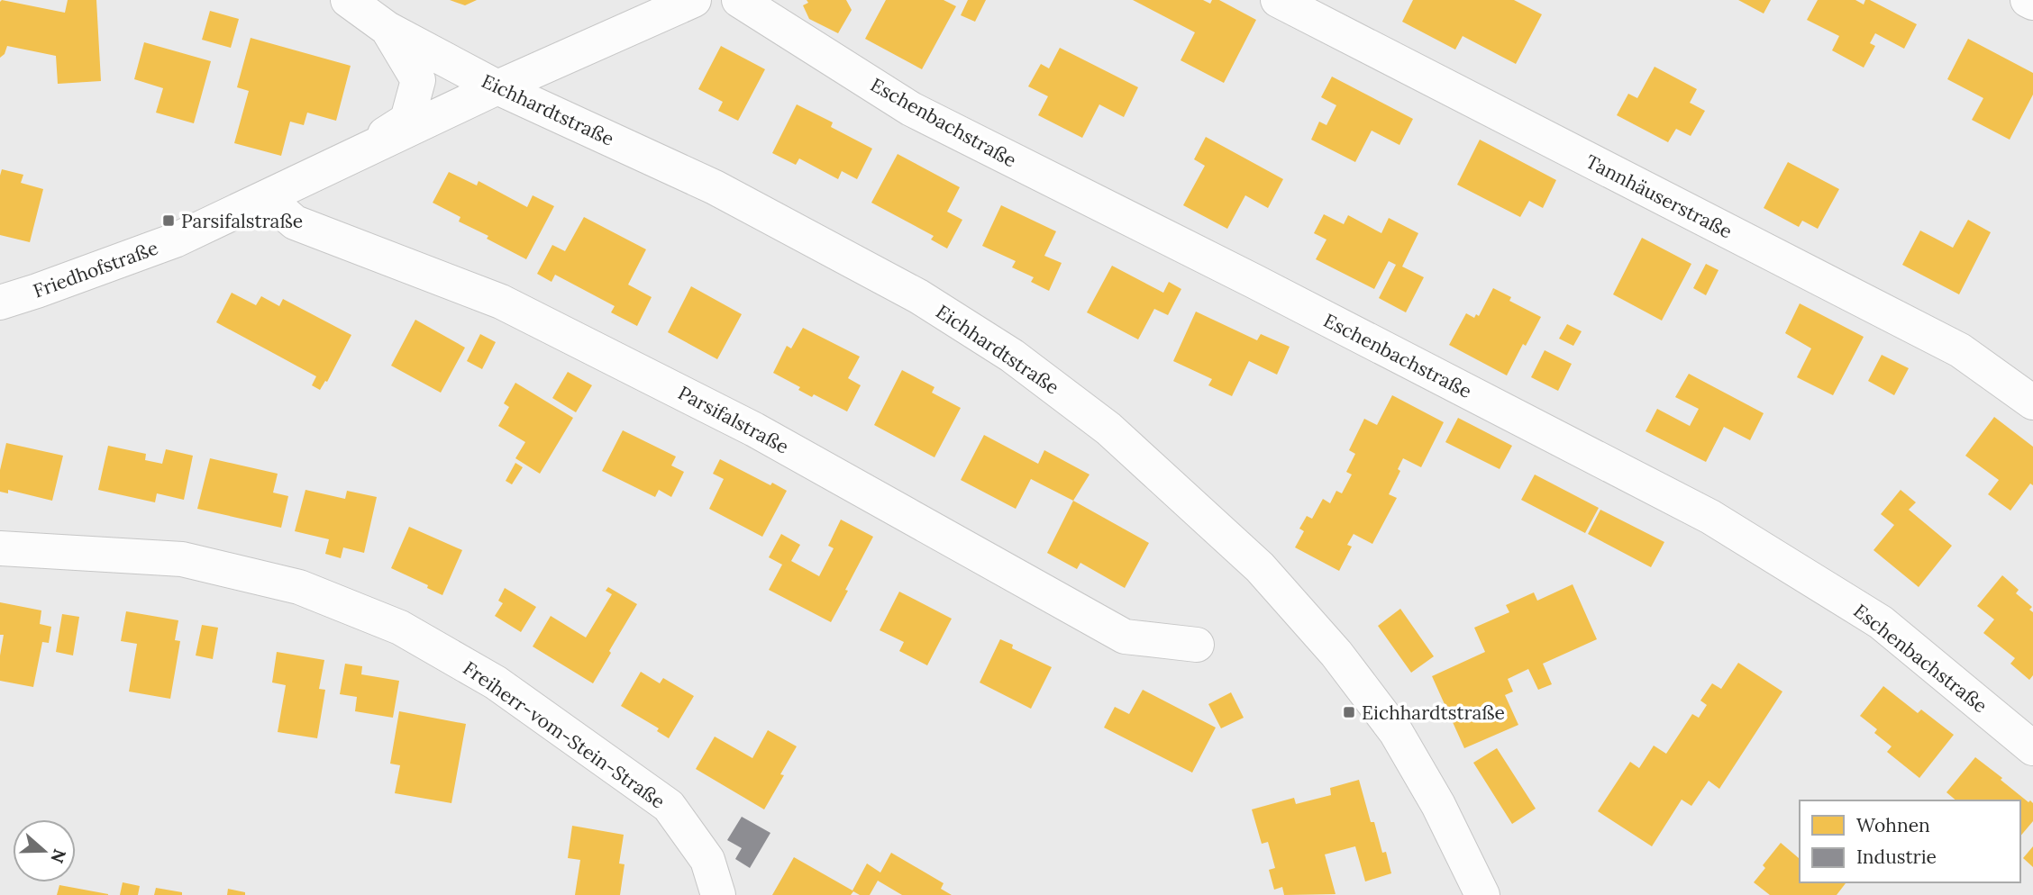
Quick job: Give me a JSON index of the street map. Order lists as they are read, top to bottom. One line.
{"streets":{"street":["Eichhardtstraße","Eschenbachstraße","Tannhäuserstraße","Friedhofstraße","Parsifalstraße","Freiherr-vom-Stein-Straße"]},"crossings":[["Eichhardtstraße","Friedhofstraße"],["Friedhofstraße","Parsifalstraße"]],"places":{"transit":["Parsifalstraße","Eichhardtstraße"]},"legend":["Wohnen","Industrie"],"north":"right"}
